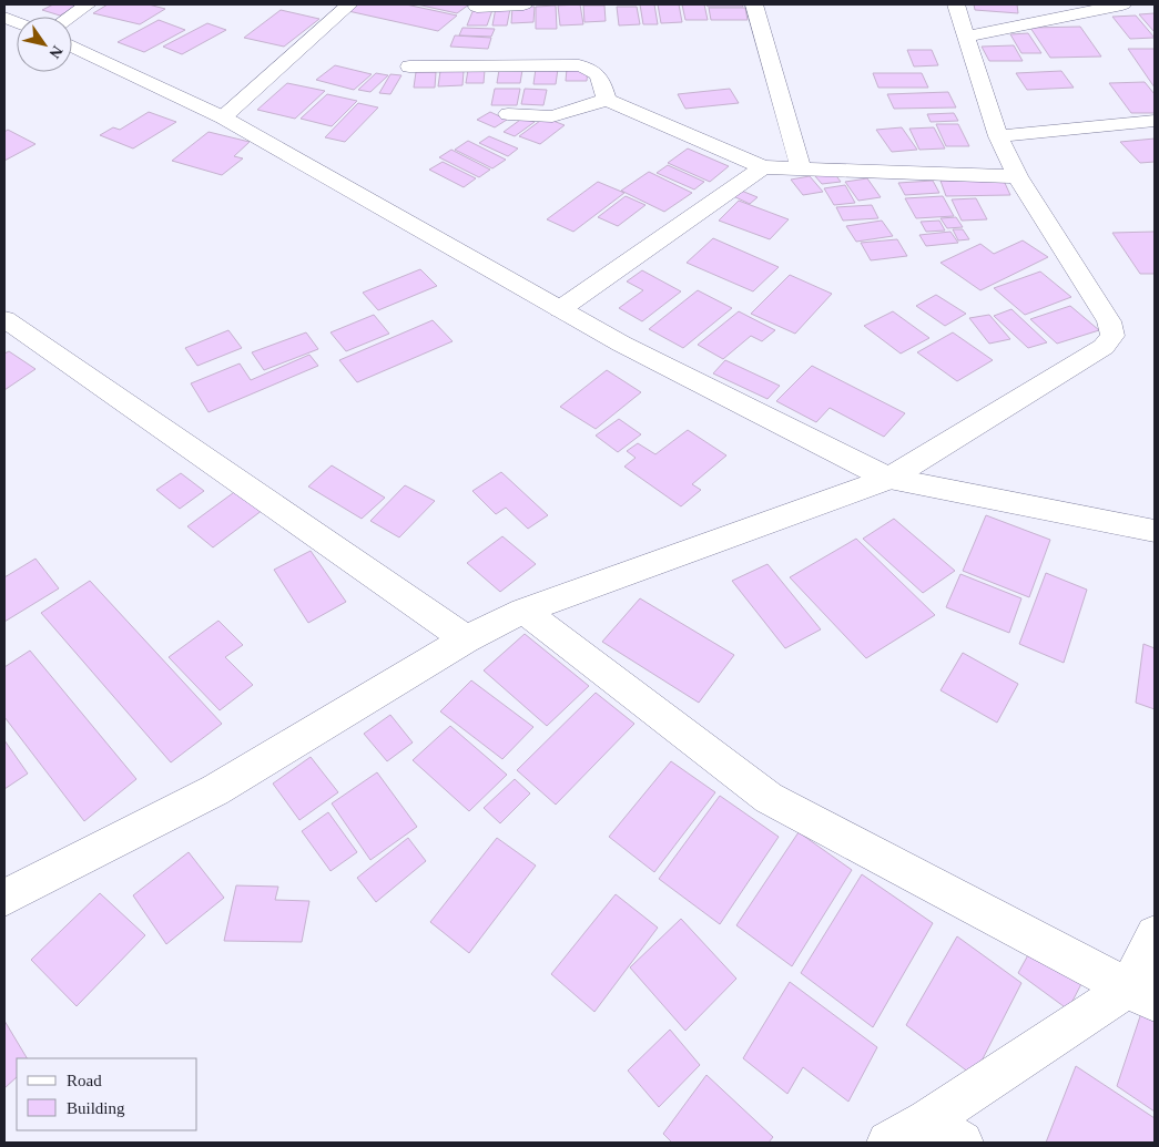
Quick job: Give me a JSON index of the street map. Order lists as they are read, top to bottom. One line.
{"legend":["Road","Building"],"north":"bottom right"}
